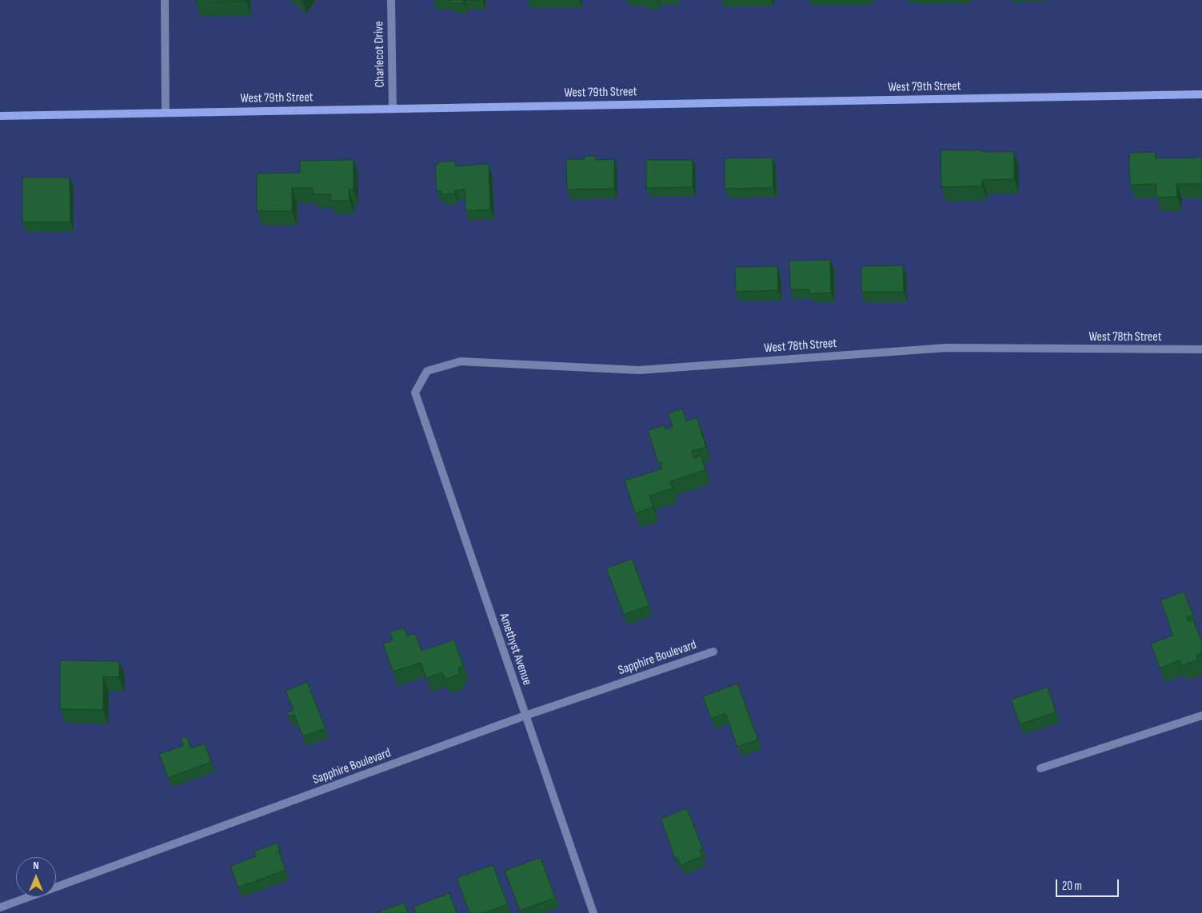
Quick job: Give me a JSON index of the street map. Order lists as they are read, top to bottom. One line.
{"streets":{"main road":["West 79th Street"],"street":["Charlecot Drive","West 78th Street","Amethyst Avenue","Sapphire Boulevard"]},"crossings":[["Charlecot Drive","West 79th Street"],["West 78th Street","Amethyst Avenue"],["Amethyst Avenue","Sapphire Boulevard"]],"scale_bar":"20 m","north":"top"}
